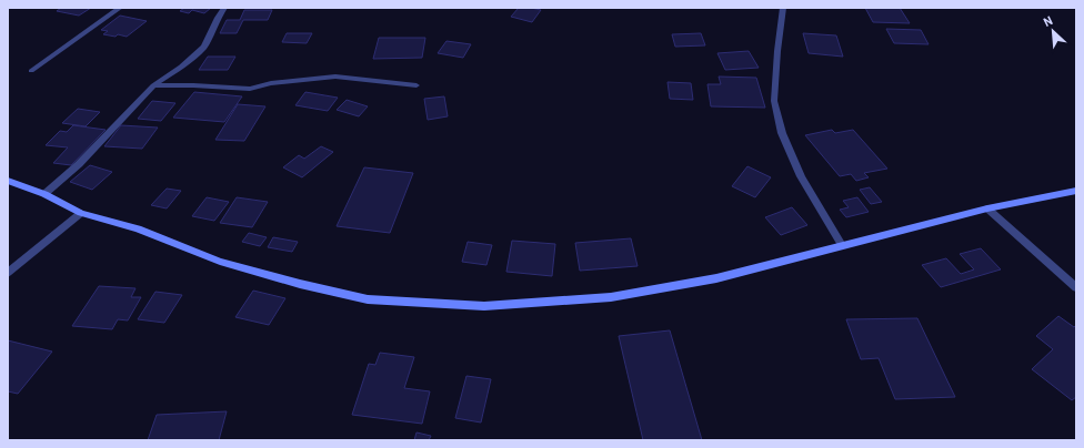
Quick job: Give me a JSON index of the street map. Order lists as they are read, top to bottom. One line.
{"north":"top left"}
